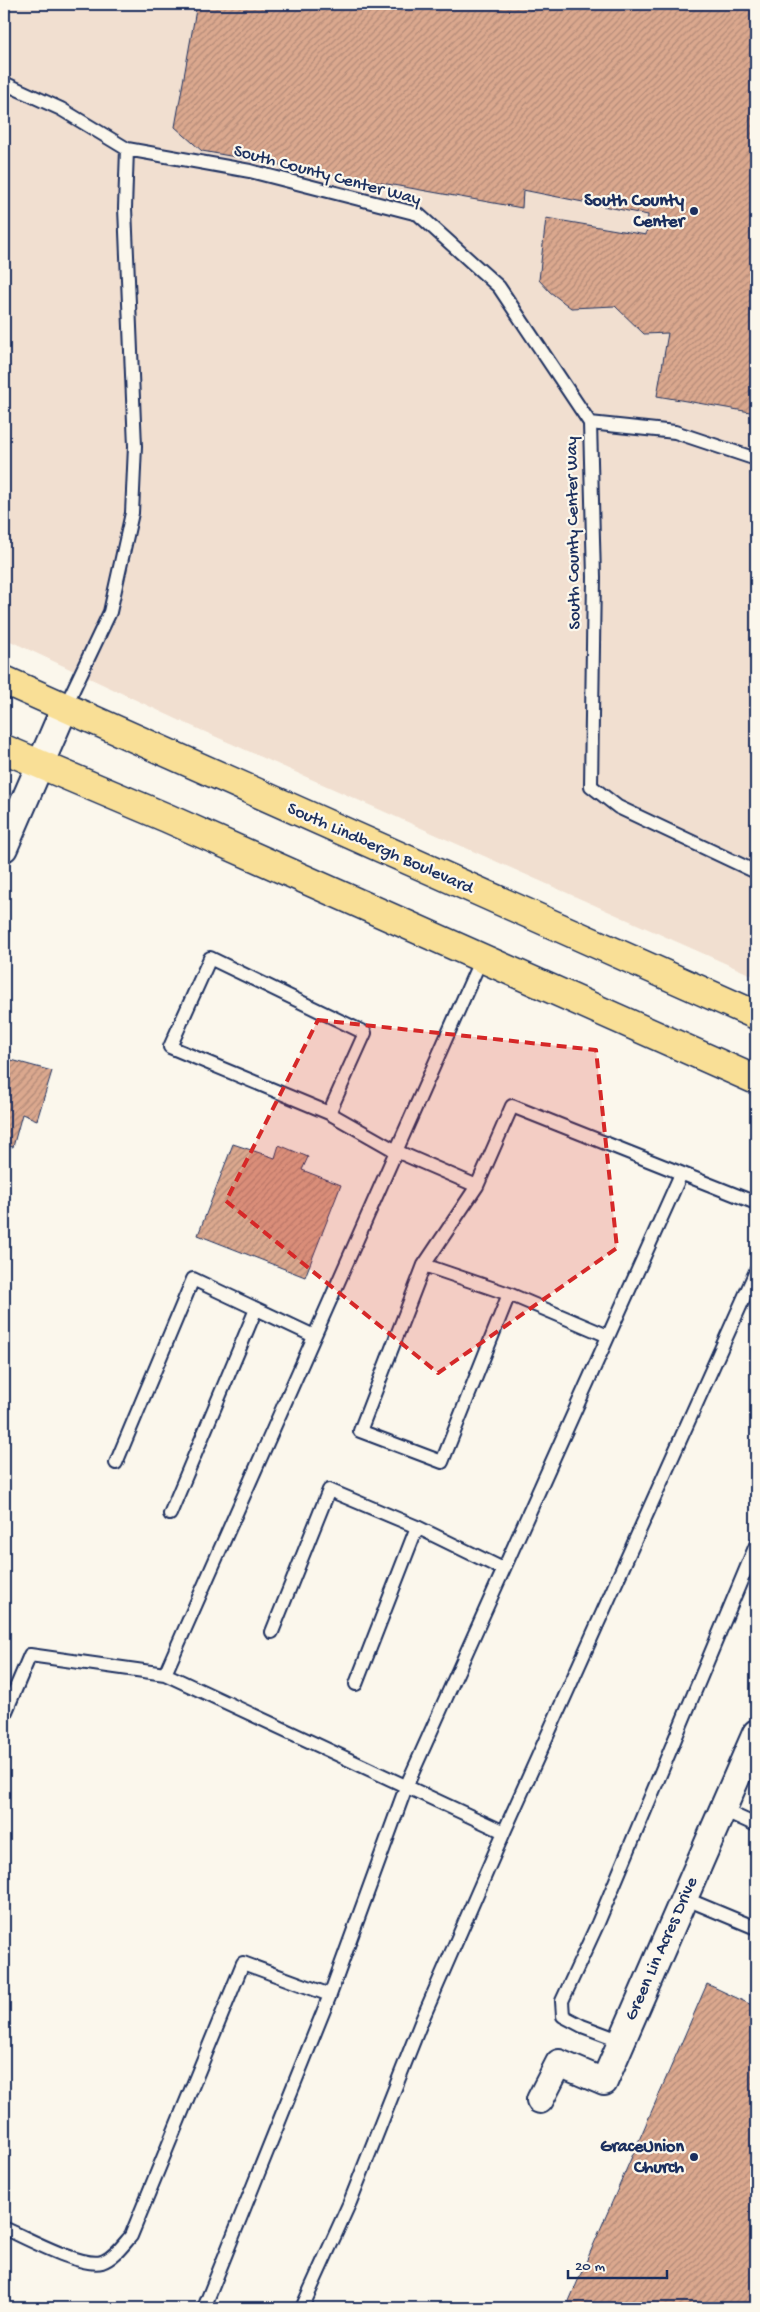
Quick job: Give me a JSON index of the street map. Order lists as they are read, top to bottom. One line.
{"streets":{"main road":["South Lindbergh Boulevard"],"street":["Green Lin Acres Drive"],"lane":["South County Center Way"]},"places":["South County Center","GraceUnion Church"],"scale_bar":"20 m"}
